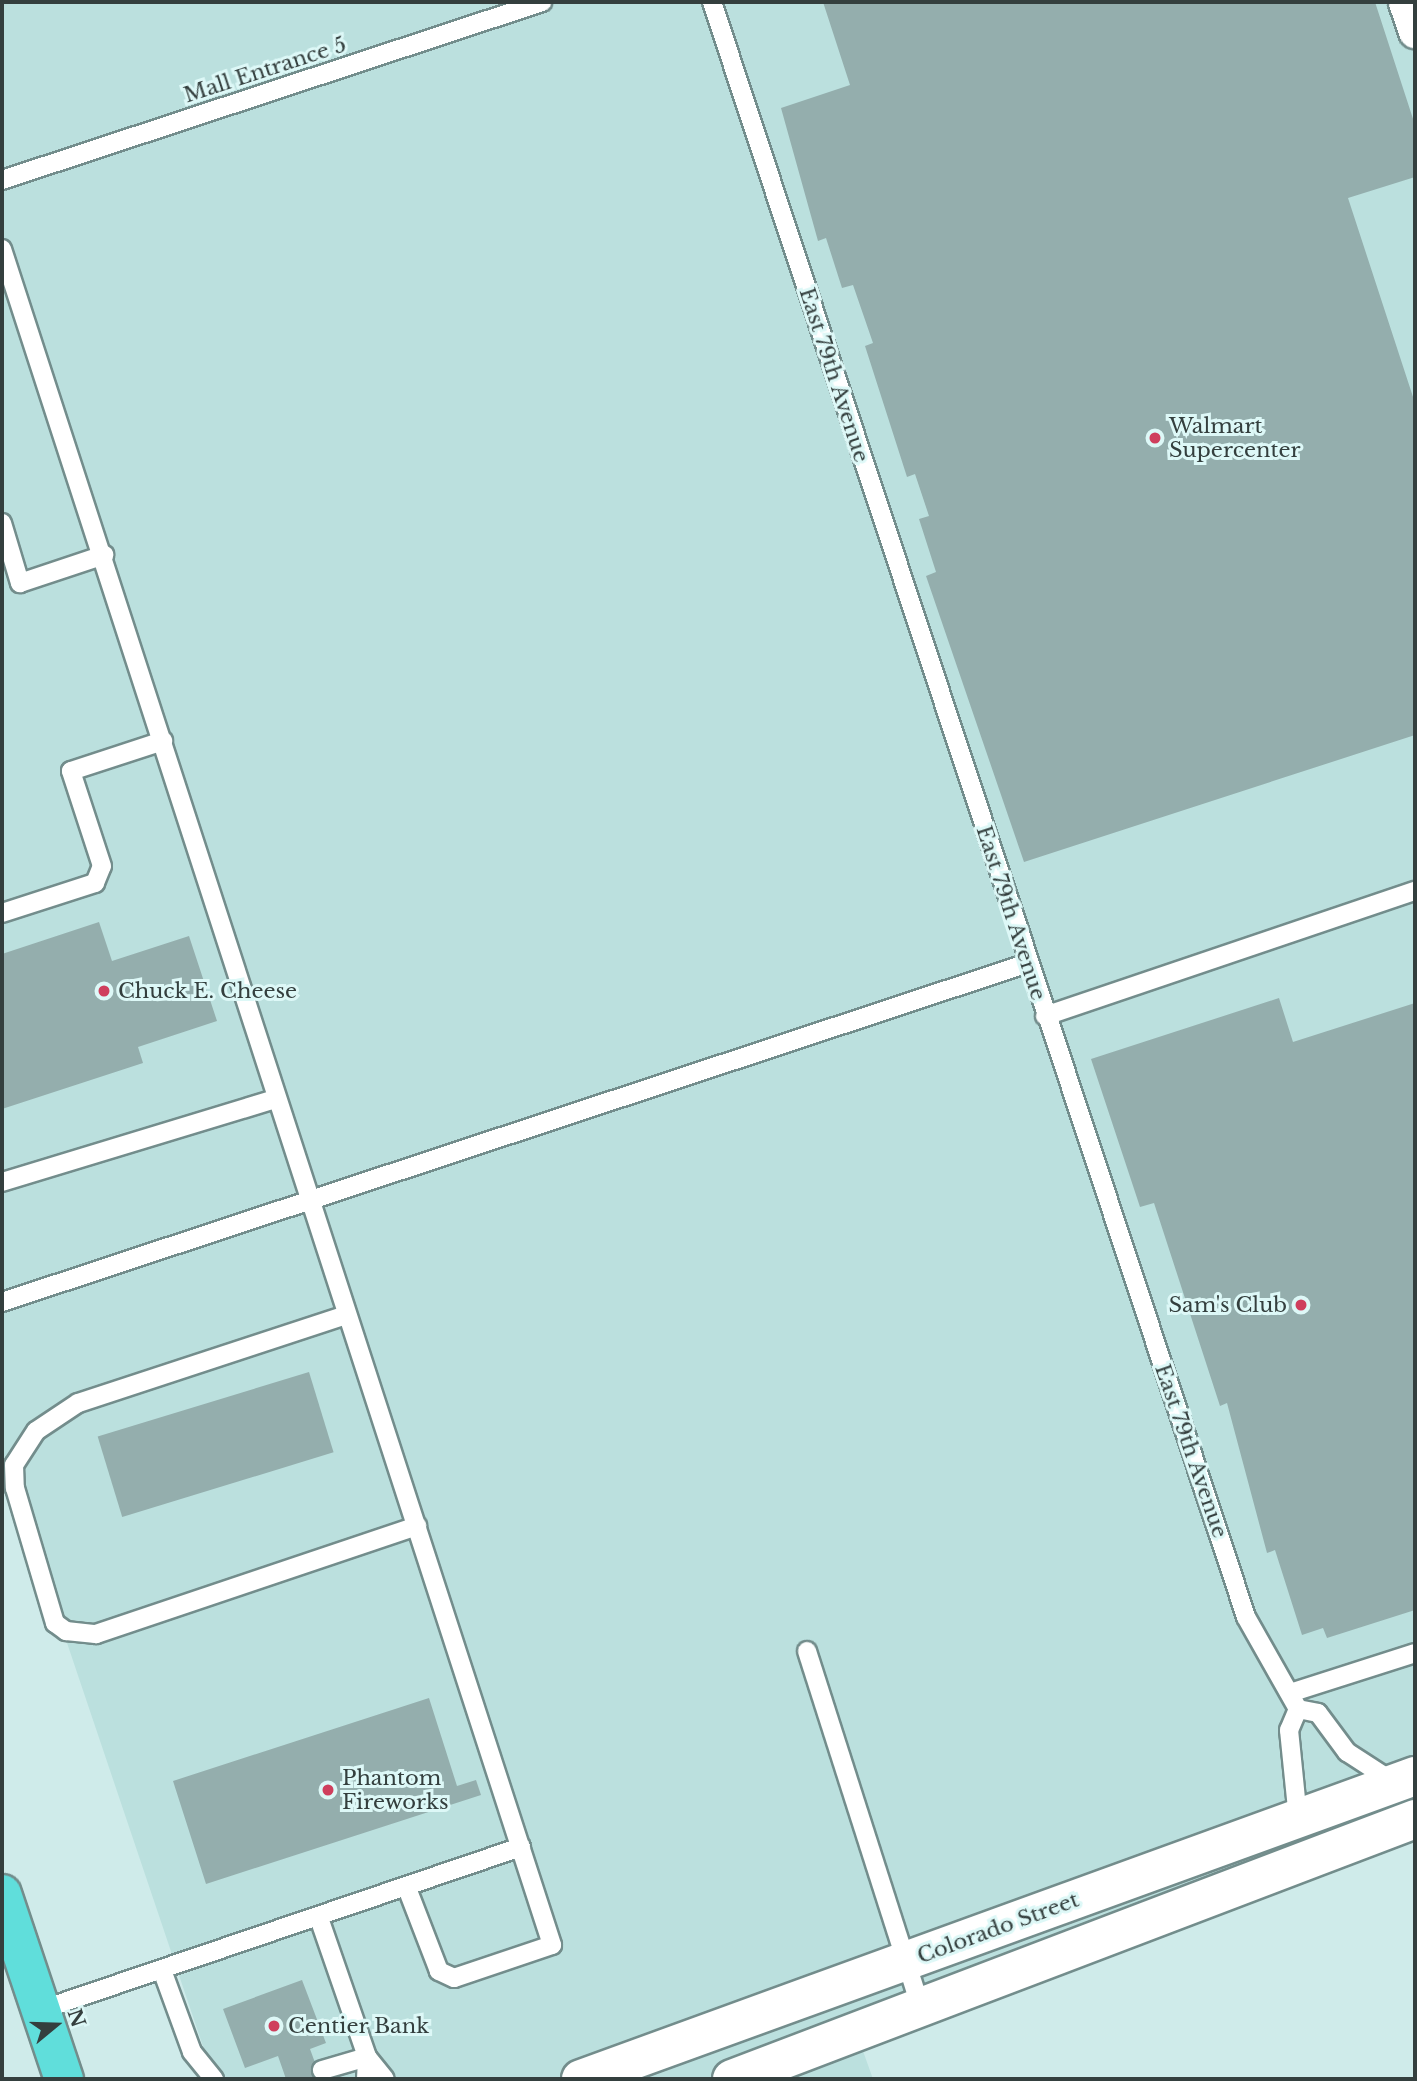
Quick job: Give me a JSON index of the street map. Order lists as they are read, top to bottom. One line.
{"streets":{"street":["Colorado Street"],"lane":["Mall Entrance 5","East 79th Avenue"]},"places":["Walmart Supercenter","Chuck E. Cheese","Sam's Club","Phantom Fireworks","Centier Bank"],"north":"right"}
